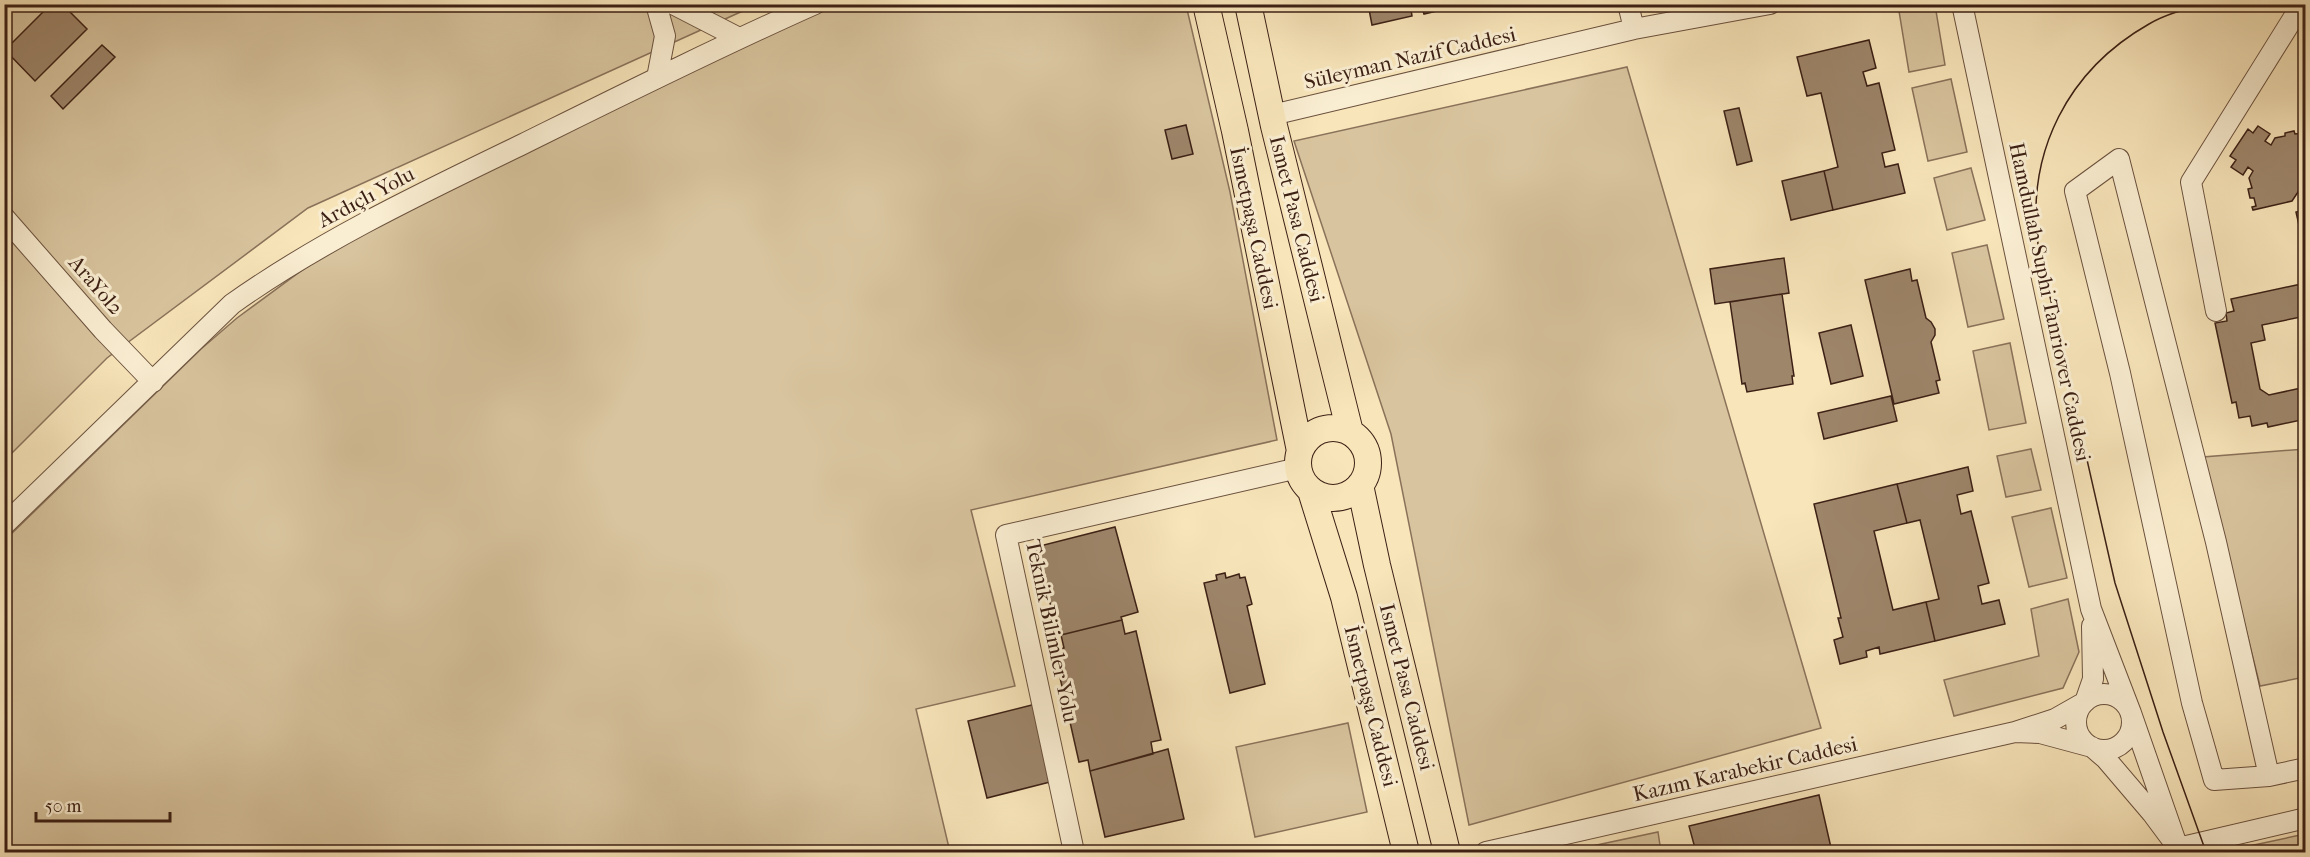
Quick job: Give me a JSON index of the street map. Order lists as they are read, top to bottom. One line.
{"streets":{"main road":["Ismet Pasa Caddesi","İsmetpaşa Caddesi"],"street":["Süleyman Nazif Caddesi","Ardıçlı Yolu","AraYol2","Hamdullah Suphi Tanriover Caddesi","Teknik Bilimler Yolu","Kazım Karabekir Caddesi"]},"crossings":[["Süleyman Nazif Caddesi","Ismet Pasa Caddesi"],["Ardıçlı Yolu","AraYol2"],["Ismet Pasa Caddesi","İsmetpaşa Caddesi"],["Ismet Pasa Caddesi","Teknik Bilimler Yolu"],["İsmetpaşa Caddesi","Teknik Bilimler Yolu"]],"scale_bar":"50 m"}
